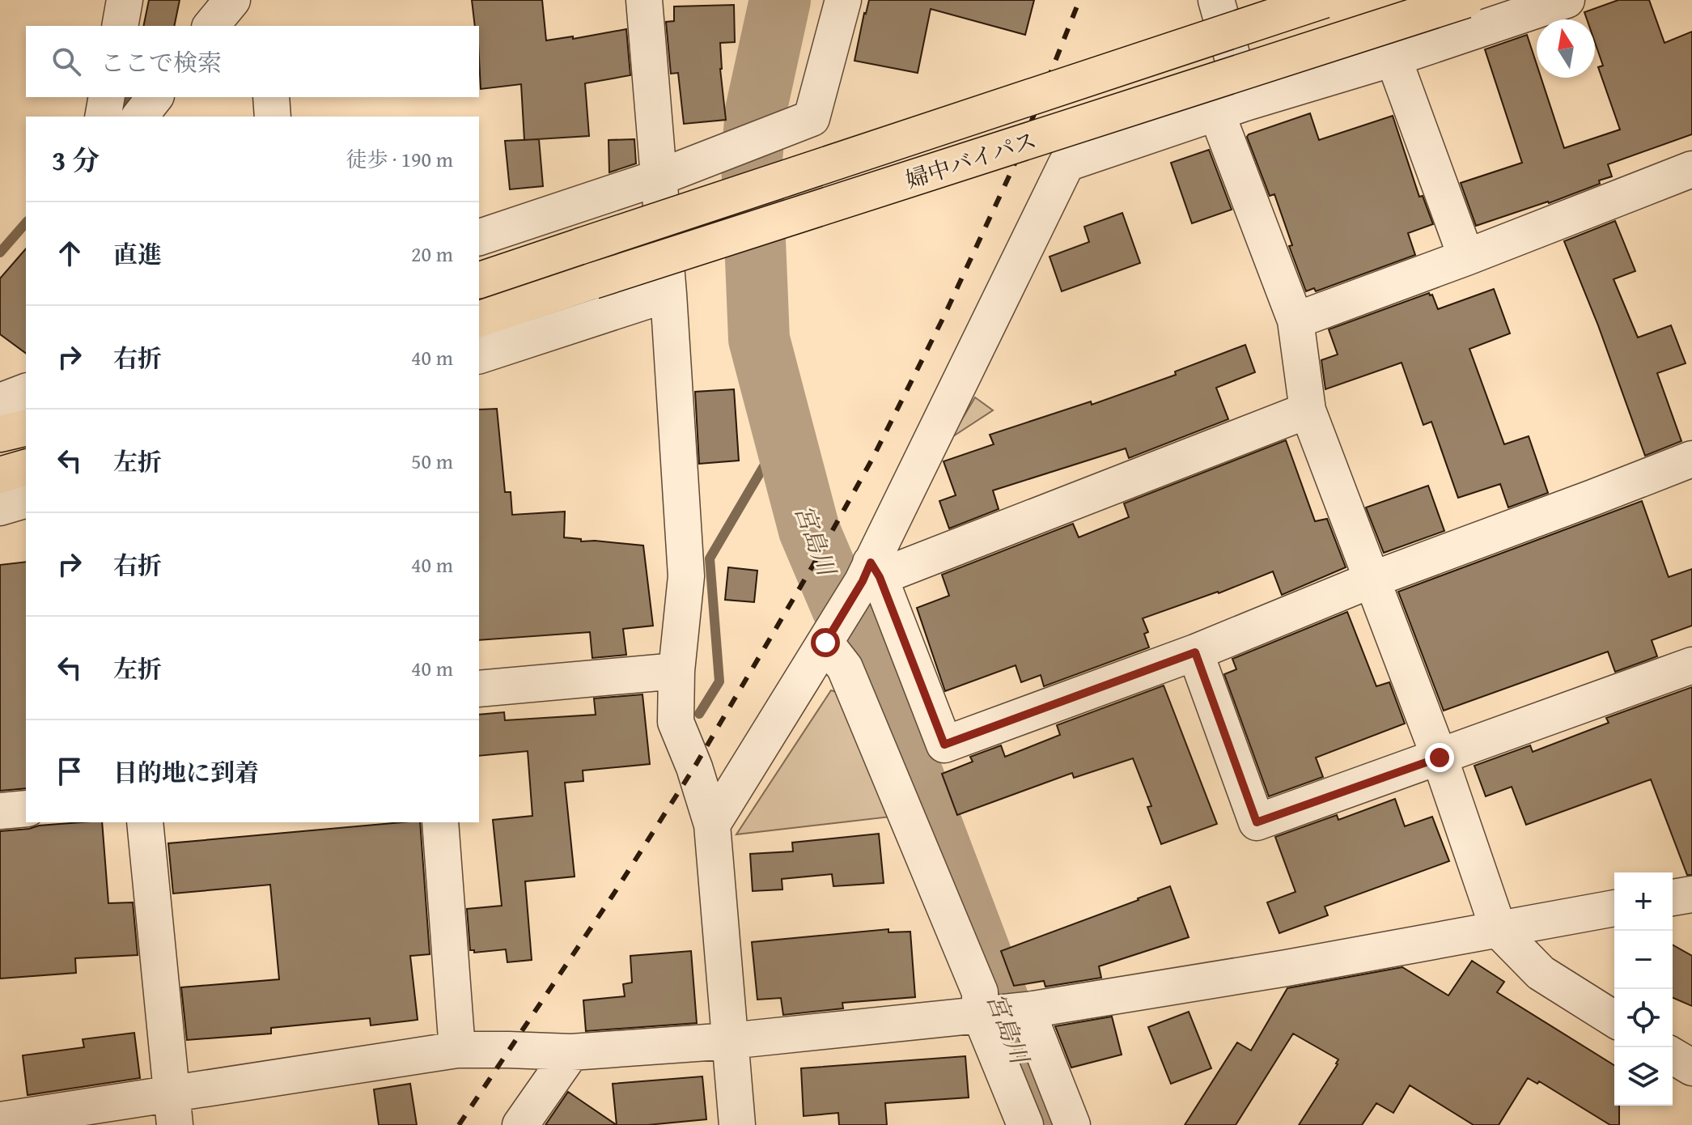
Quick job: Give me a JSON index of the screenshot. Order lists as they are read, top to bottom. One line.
{"streets":{"highway":["婦中バイパス"]},"water":["宮島川"],"north":"top","page":{"search":"ここで検索","heading":["3 分","徒歩 · 190 m"],"list":[["直進","20 m"],["右折","40 m"],["左折","50 m"],["右折","40 m"],["左折","40 m"],"目的地に到着"],"map_buttons":["+","−"]}}
